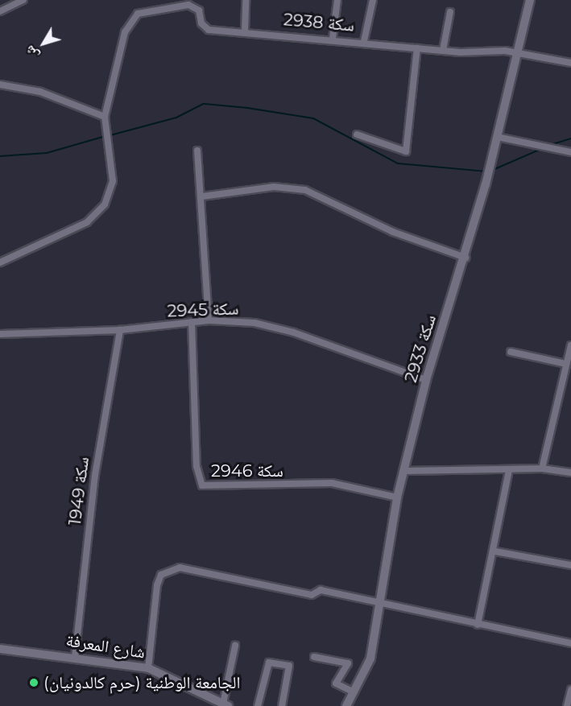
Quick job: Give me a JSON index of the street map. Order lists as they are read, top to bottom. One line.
{"streets":{"street":["سكة 2938","سكة 2945","سكة 2933","سكة 2946","سكة 1949","شارع المعرفة"]},"crossings":[["سكة 2938","سكة 2933"],["سكة 2945","سكة 2933"],["سكة 2945","سكة 2946"],["سكة 2945","سكة 1949"],["سكة 2933","سكة 2946"],["سكة 1949","شارع المعرفة"]],"places":["الجامعة الوطنية (حرم كالدونيان)"],"north":"bottom left"}
